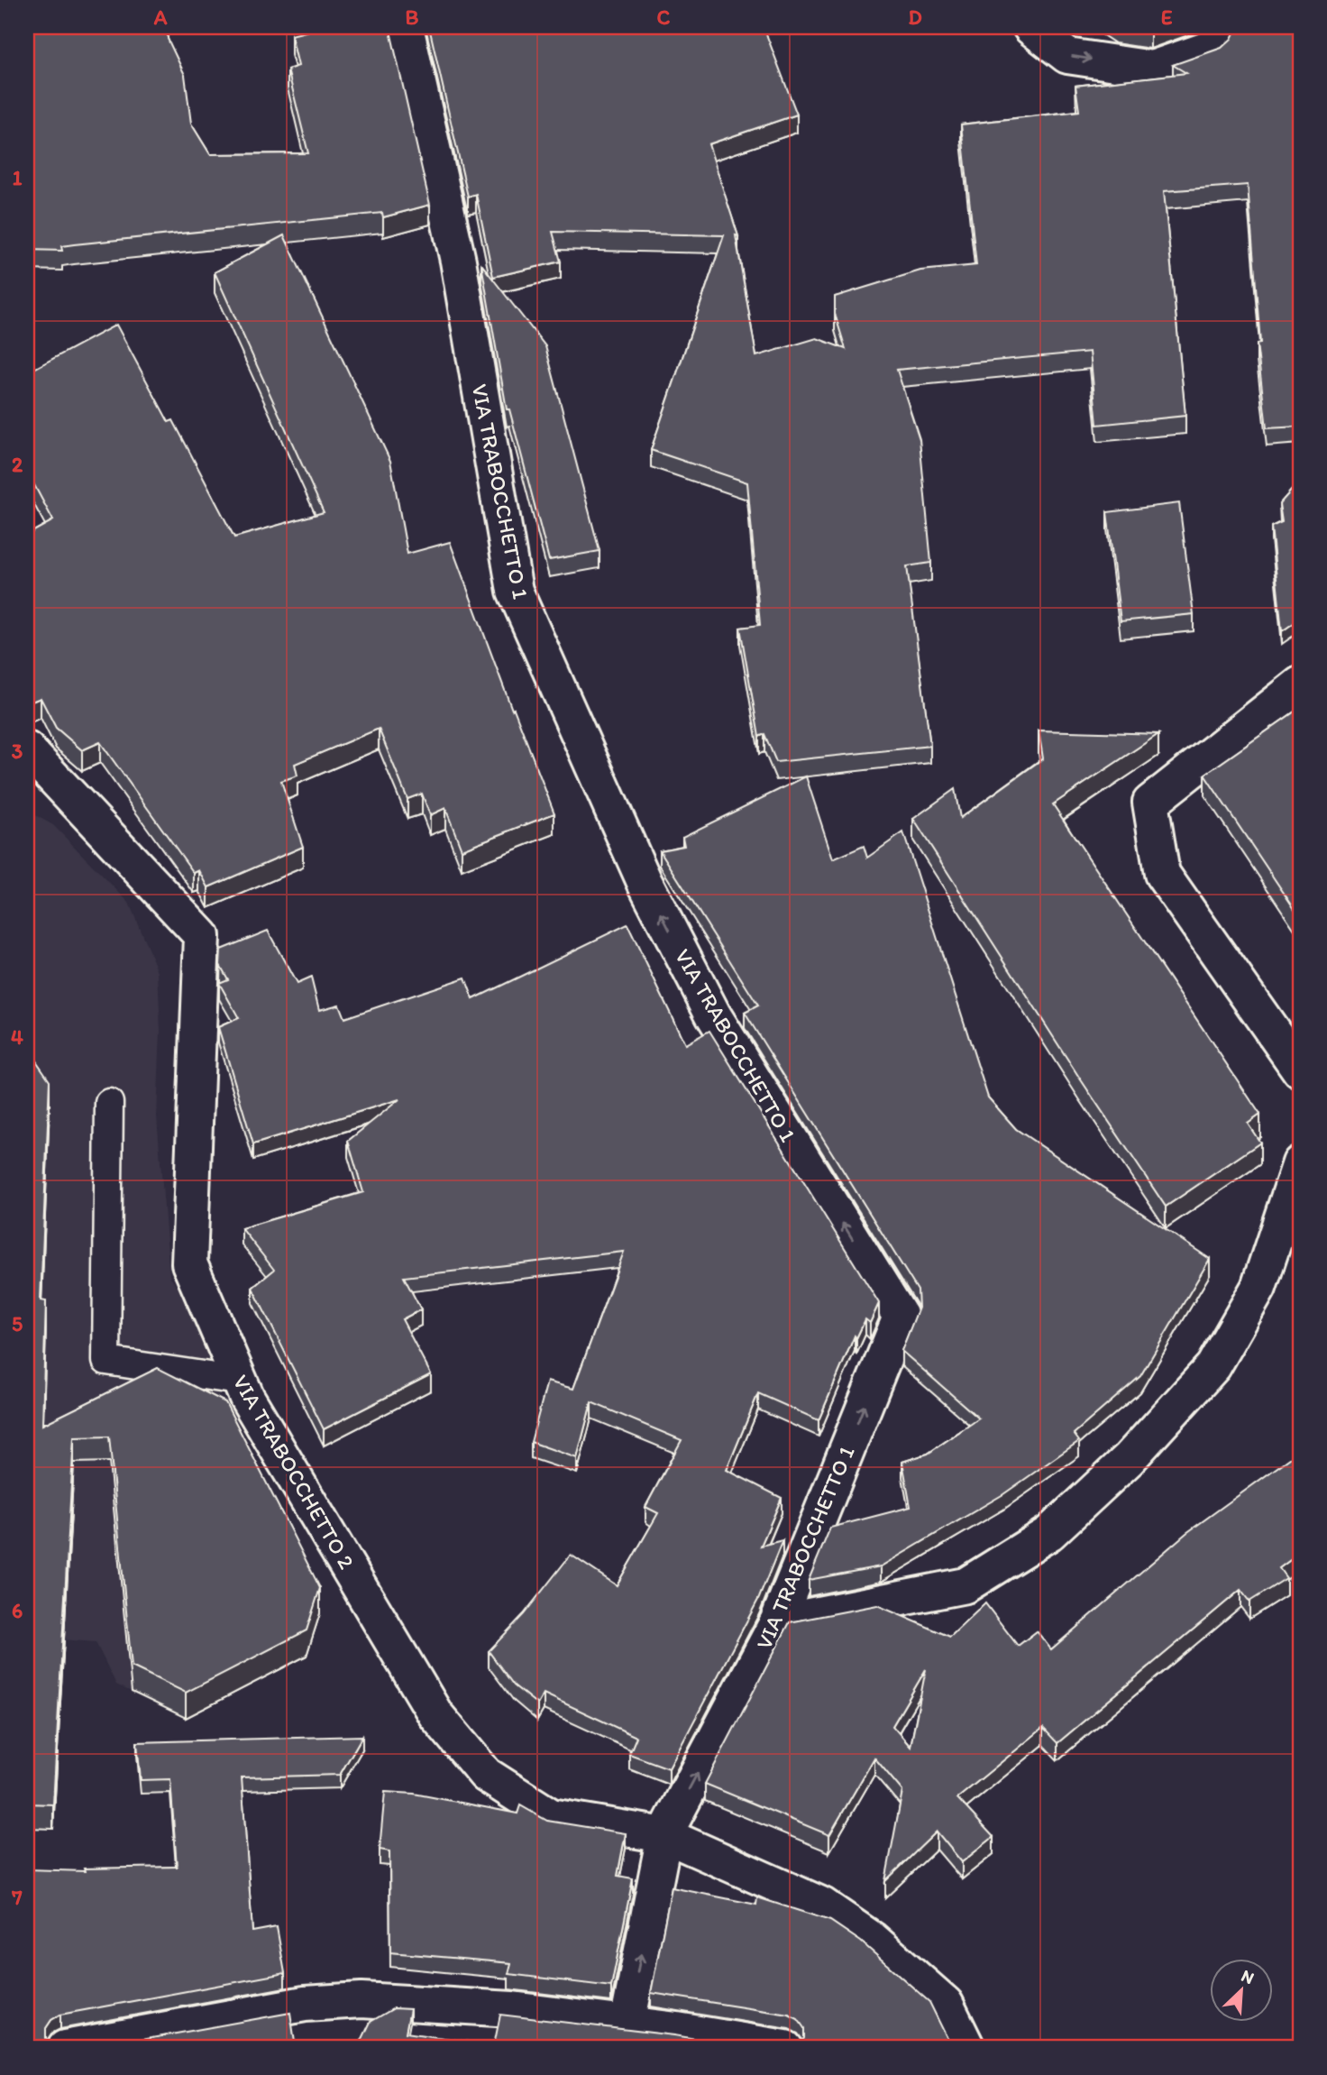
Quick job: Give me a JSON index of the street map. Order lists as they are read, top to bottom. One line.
{"streets":{"street":["VIA TRABOCCHETTO 1","VIA TRABOCCHETTO 2"]},"crossings":[["VIA TRABOCCHETTO 1","VIA TRABOCCHETTO 2"]],"one_way":["VIA TRABOCCHETTO 1"],"north":"top right","grid":{"columns":["A","B","C","D","E"],"rows":["1","2","3","4","5","6","7"]}}
